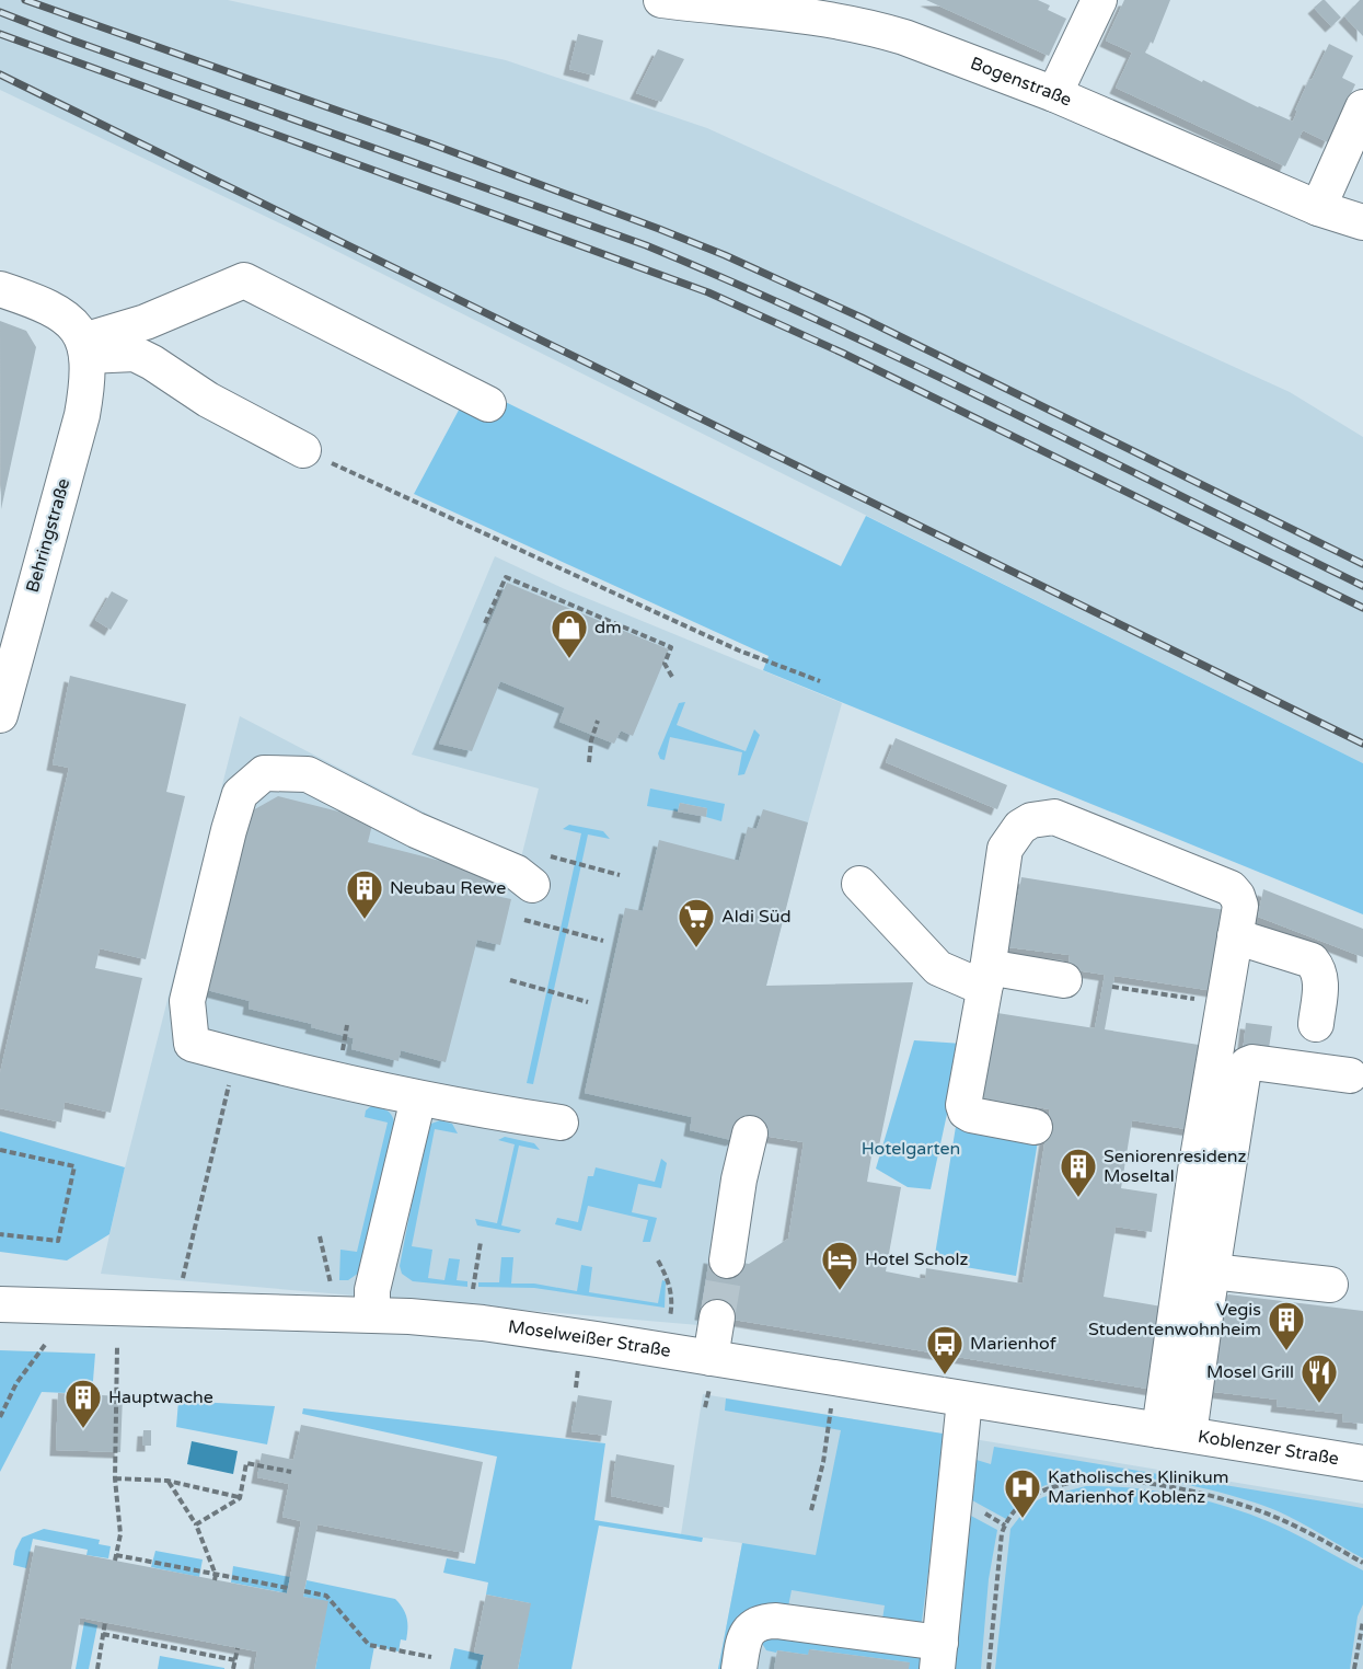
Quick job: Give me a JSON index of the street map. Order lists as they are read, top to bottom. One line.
{"streets":{"street":["Bogenstraße","Behringstraße","Moselweißer Straße","Koblenzer Straße"]},"crossings":[["Moselweißer Straße","Koblenzer Straße"]],"parks":["Hotelgarten"],"places":{"shop":["dm"],"building":["Neubau Rewe","Seniorenresidenz Moseltal","Vegis Studentenwohnheim","Hauptwache"],"supermarket":["Aldi Süd"],"hotel":["Hotel Scholz"],"bus stop":["Marienhof"],"restaurant":["Mosel Grill"],"hospital":["Katholisches Klinikum Marienhof Koblenz"]}}
